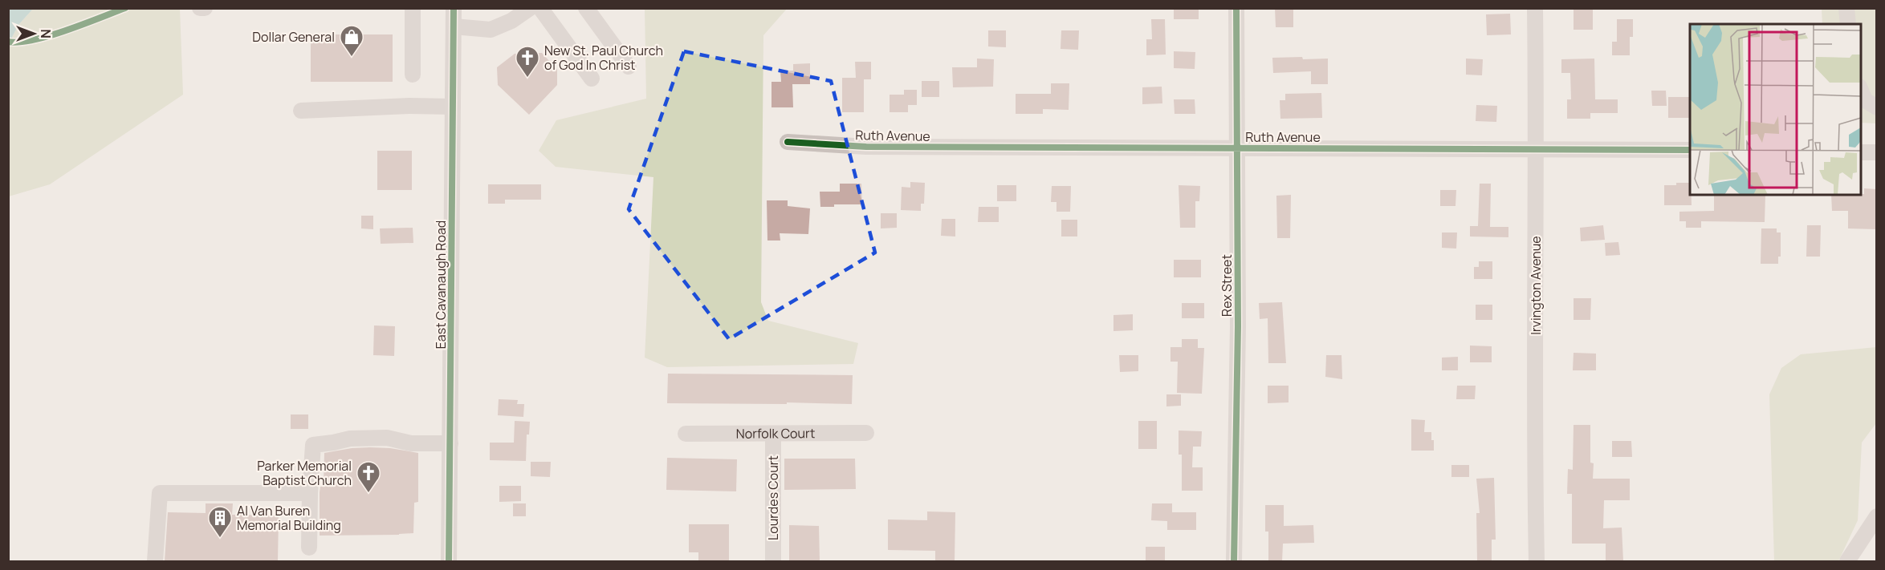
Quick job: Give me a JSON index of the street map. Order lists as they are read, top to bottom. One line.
{"streets":{"street":["Ruth Avenue","East Cavanaugh Road","Rex Street","Irvington Avenue","Norfolk Court","Lourdes Court"]},"crossings":[["Ruth Avenue","Rex Street"],["Ruth Avenue","Irvington Avenue"],["Norfolk Court","Lourdes Court"]],"places":{"shop":["Dollar General"],"church":["New St. Paul Church of God In Christ","Parker Memorial Baptist Church"],"building":["Al Van Buren Memorial Building"]},"north":"right"}
